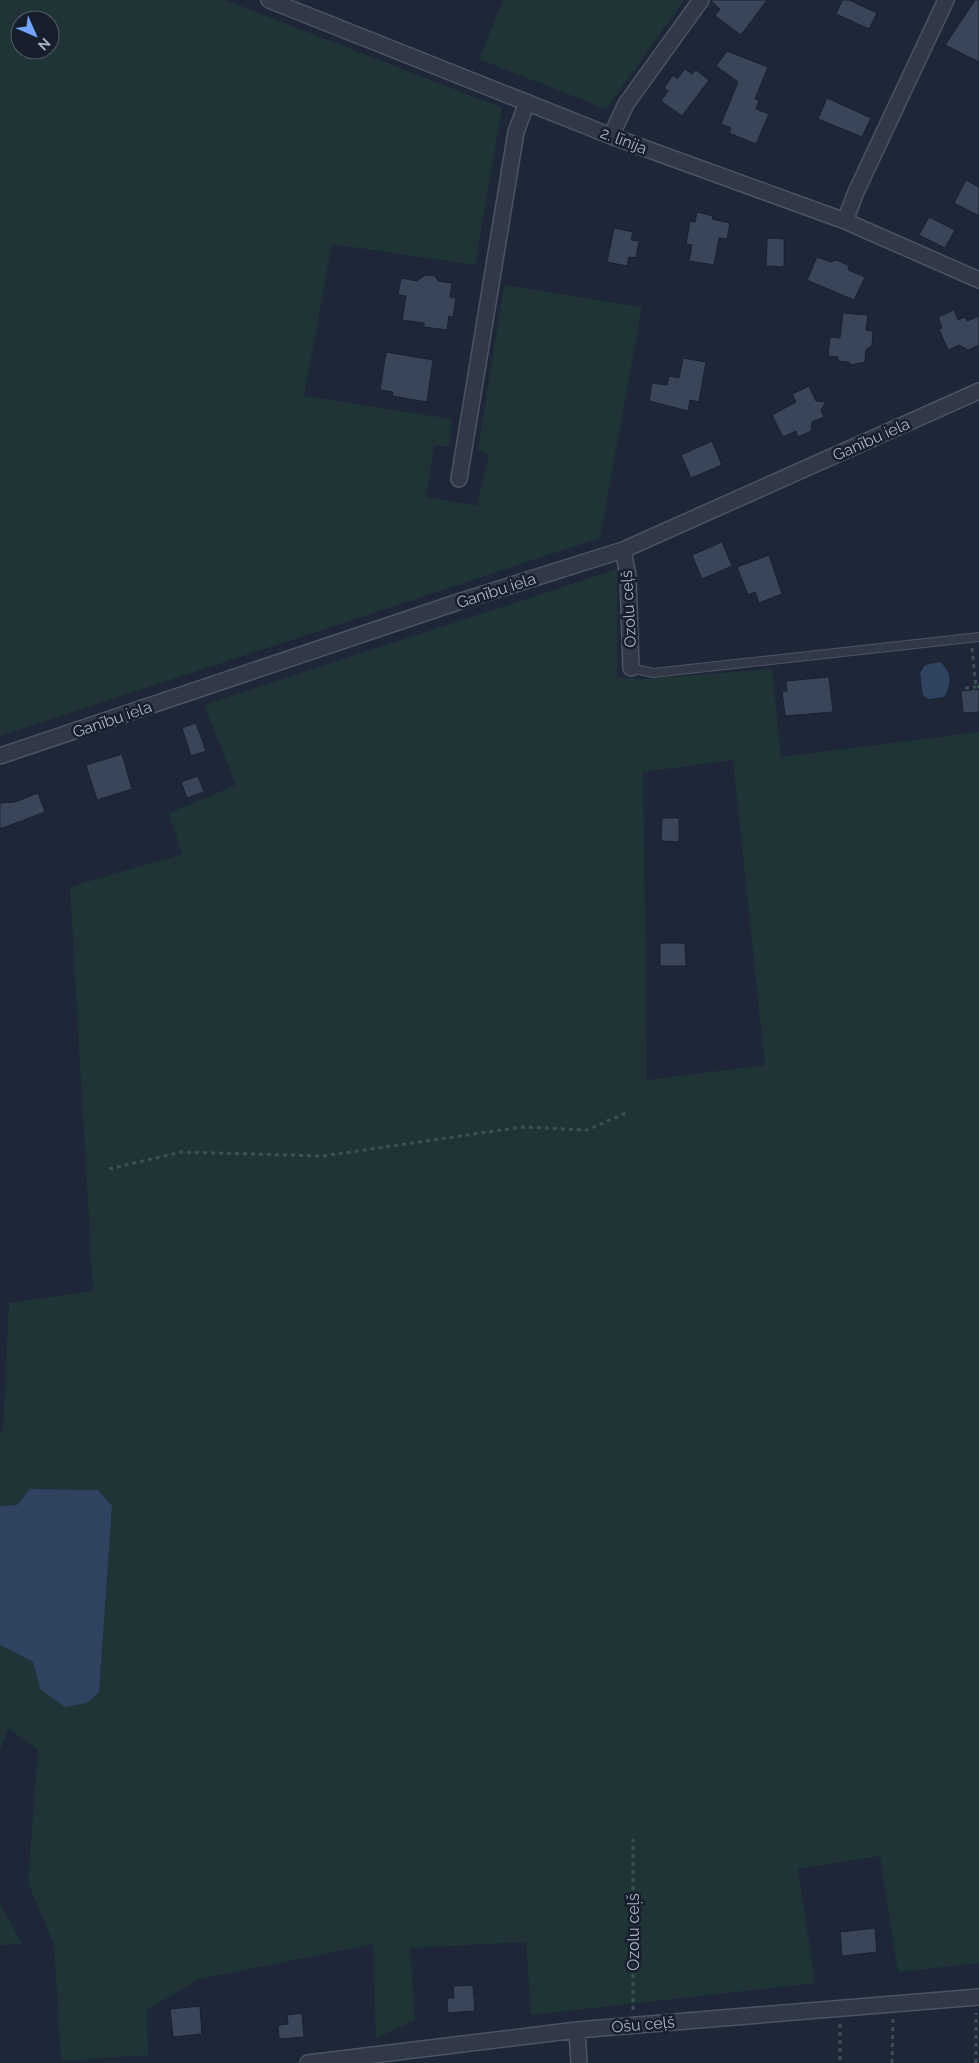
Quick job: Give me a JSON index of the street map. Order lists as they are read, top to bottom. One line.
{"streets":{"street":["2. līnija","Ganību iela","Ozolu ceļš","Ošu ceļš"]},"crossings":[["Ganību iela","Ozolu ceļš"],["Ozolu ceļš","Ošu ceļš"]],"north":"bottom right"}
